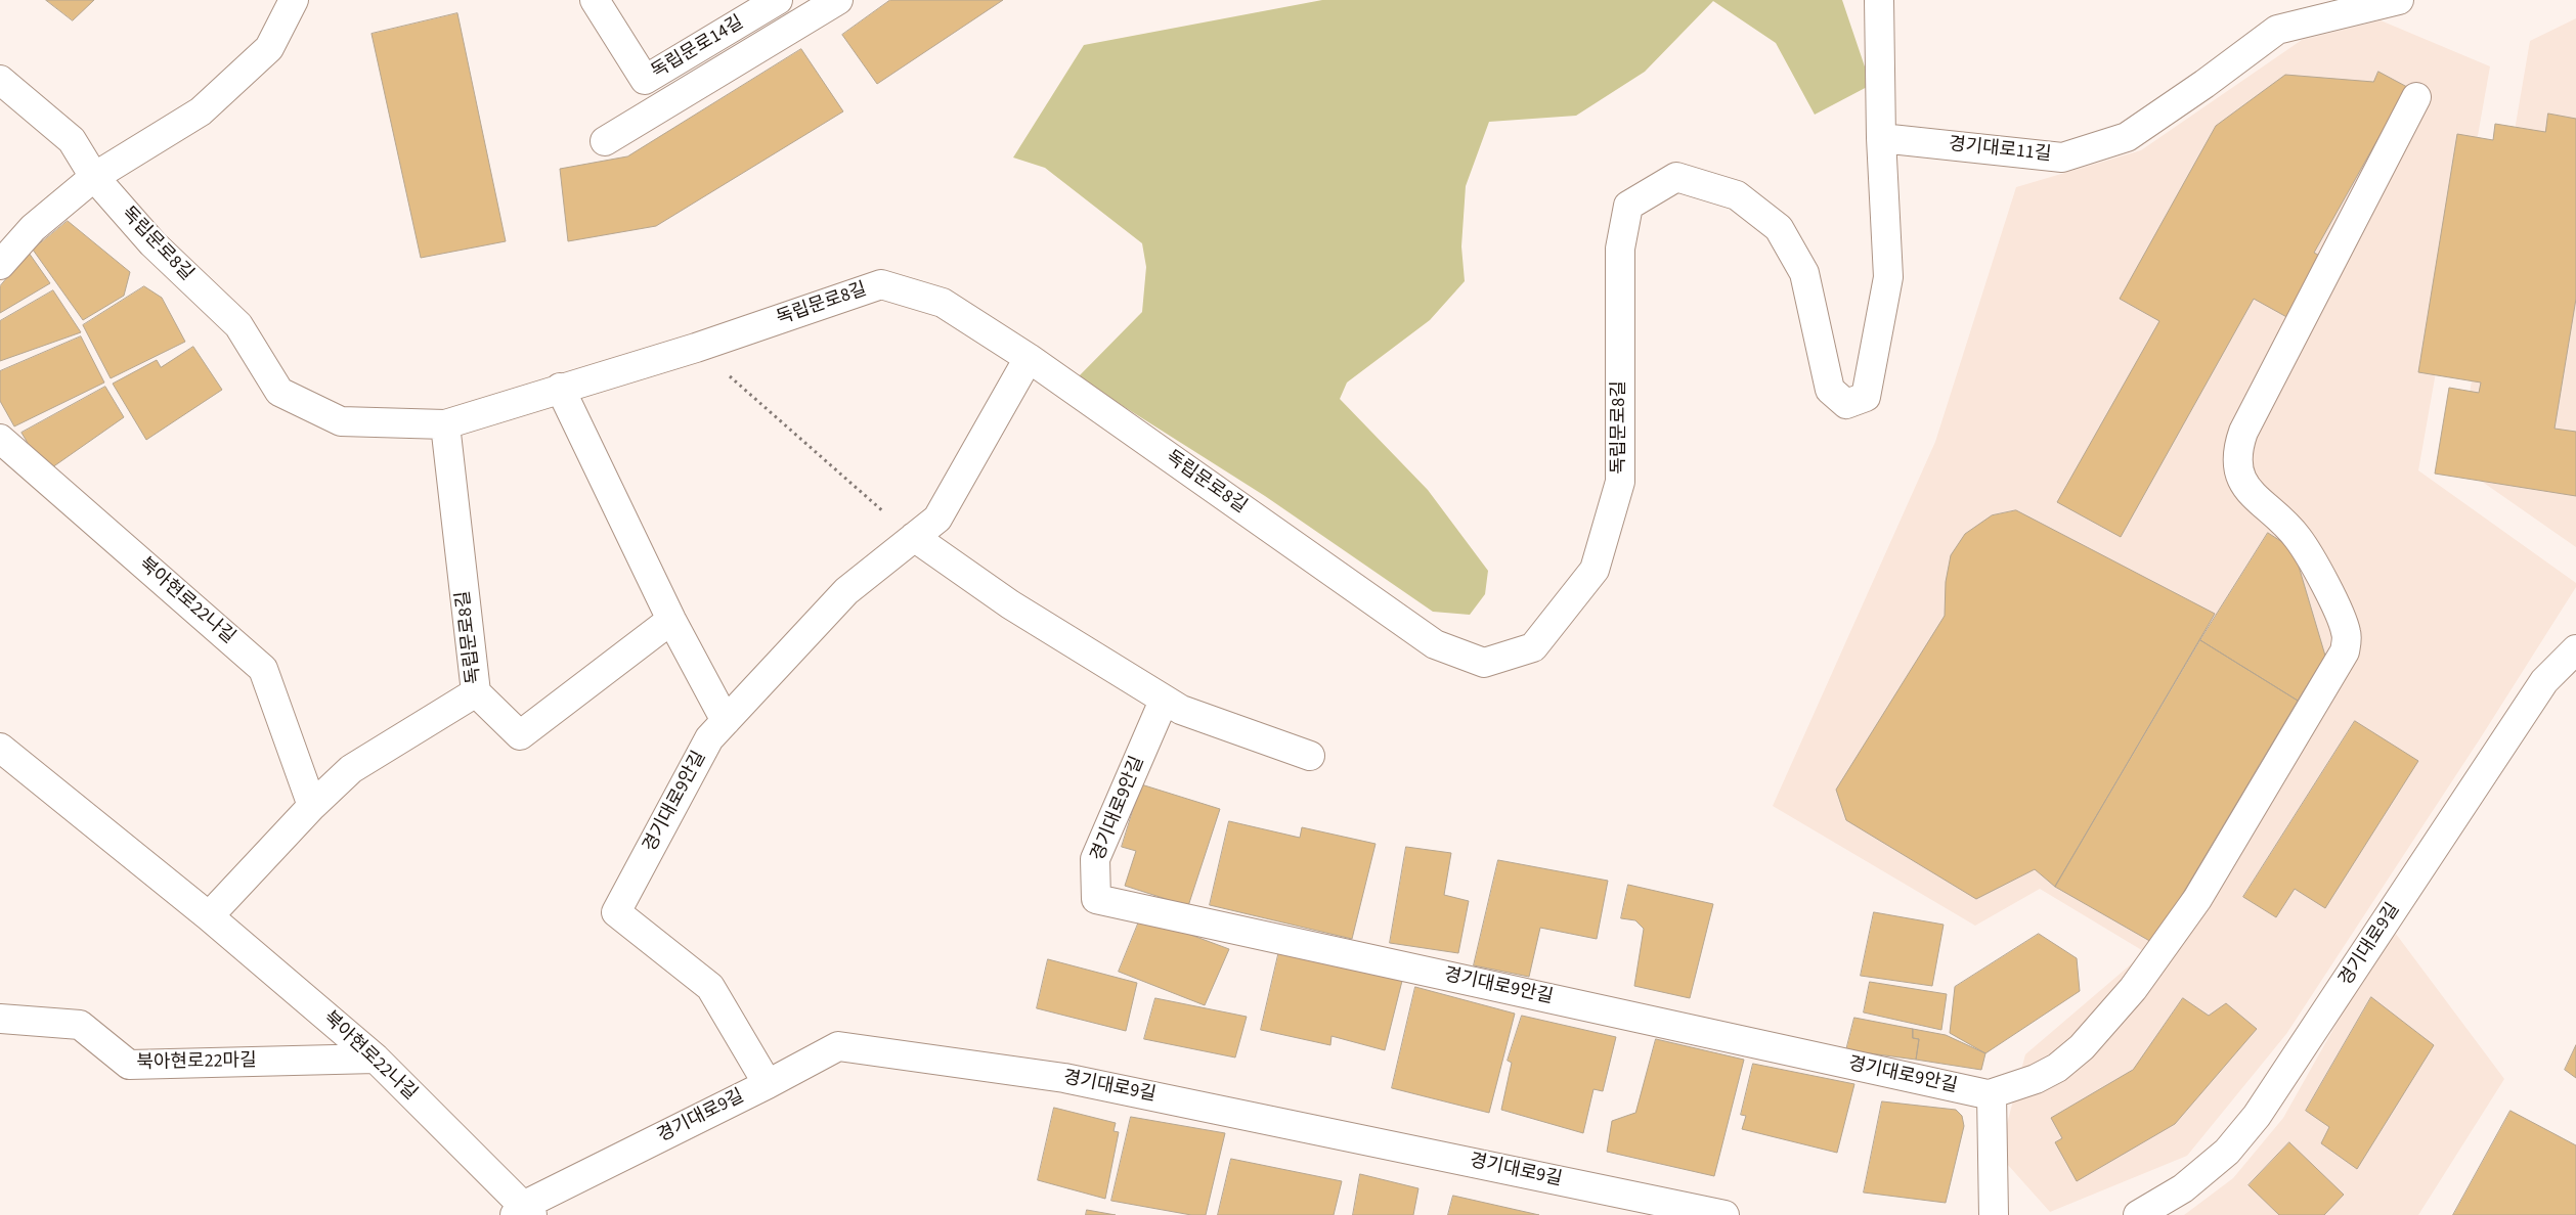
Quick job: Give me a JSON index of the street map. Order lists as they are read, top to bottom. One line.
{"streets":{"street":["독립문로14길","경기대로11길","독립문로8길","북아현로22나길","경기대로9안길","경기대로9길","북아현로22마길"]},"crossings":[["경기대로11길","독립문로8길"],["독립문로8길","경기대로9안길"],["북아현로22나길","경기대로9길"],["북아현로22나길","북아현로22마길"],["경기대로9안길","경기대로9길"]]}
